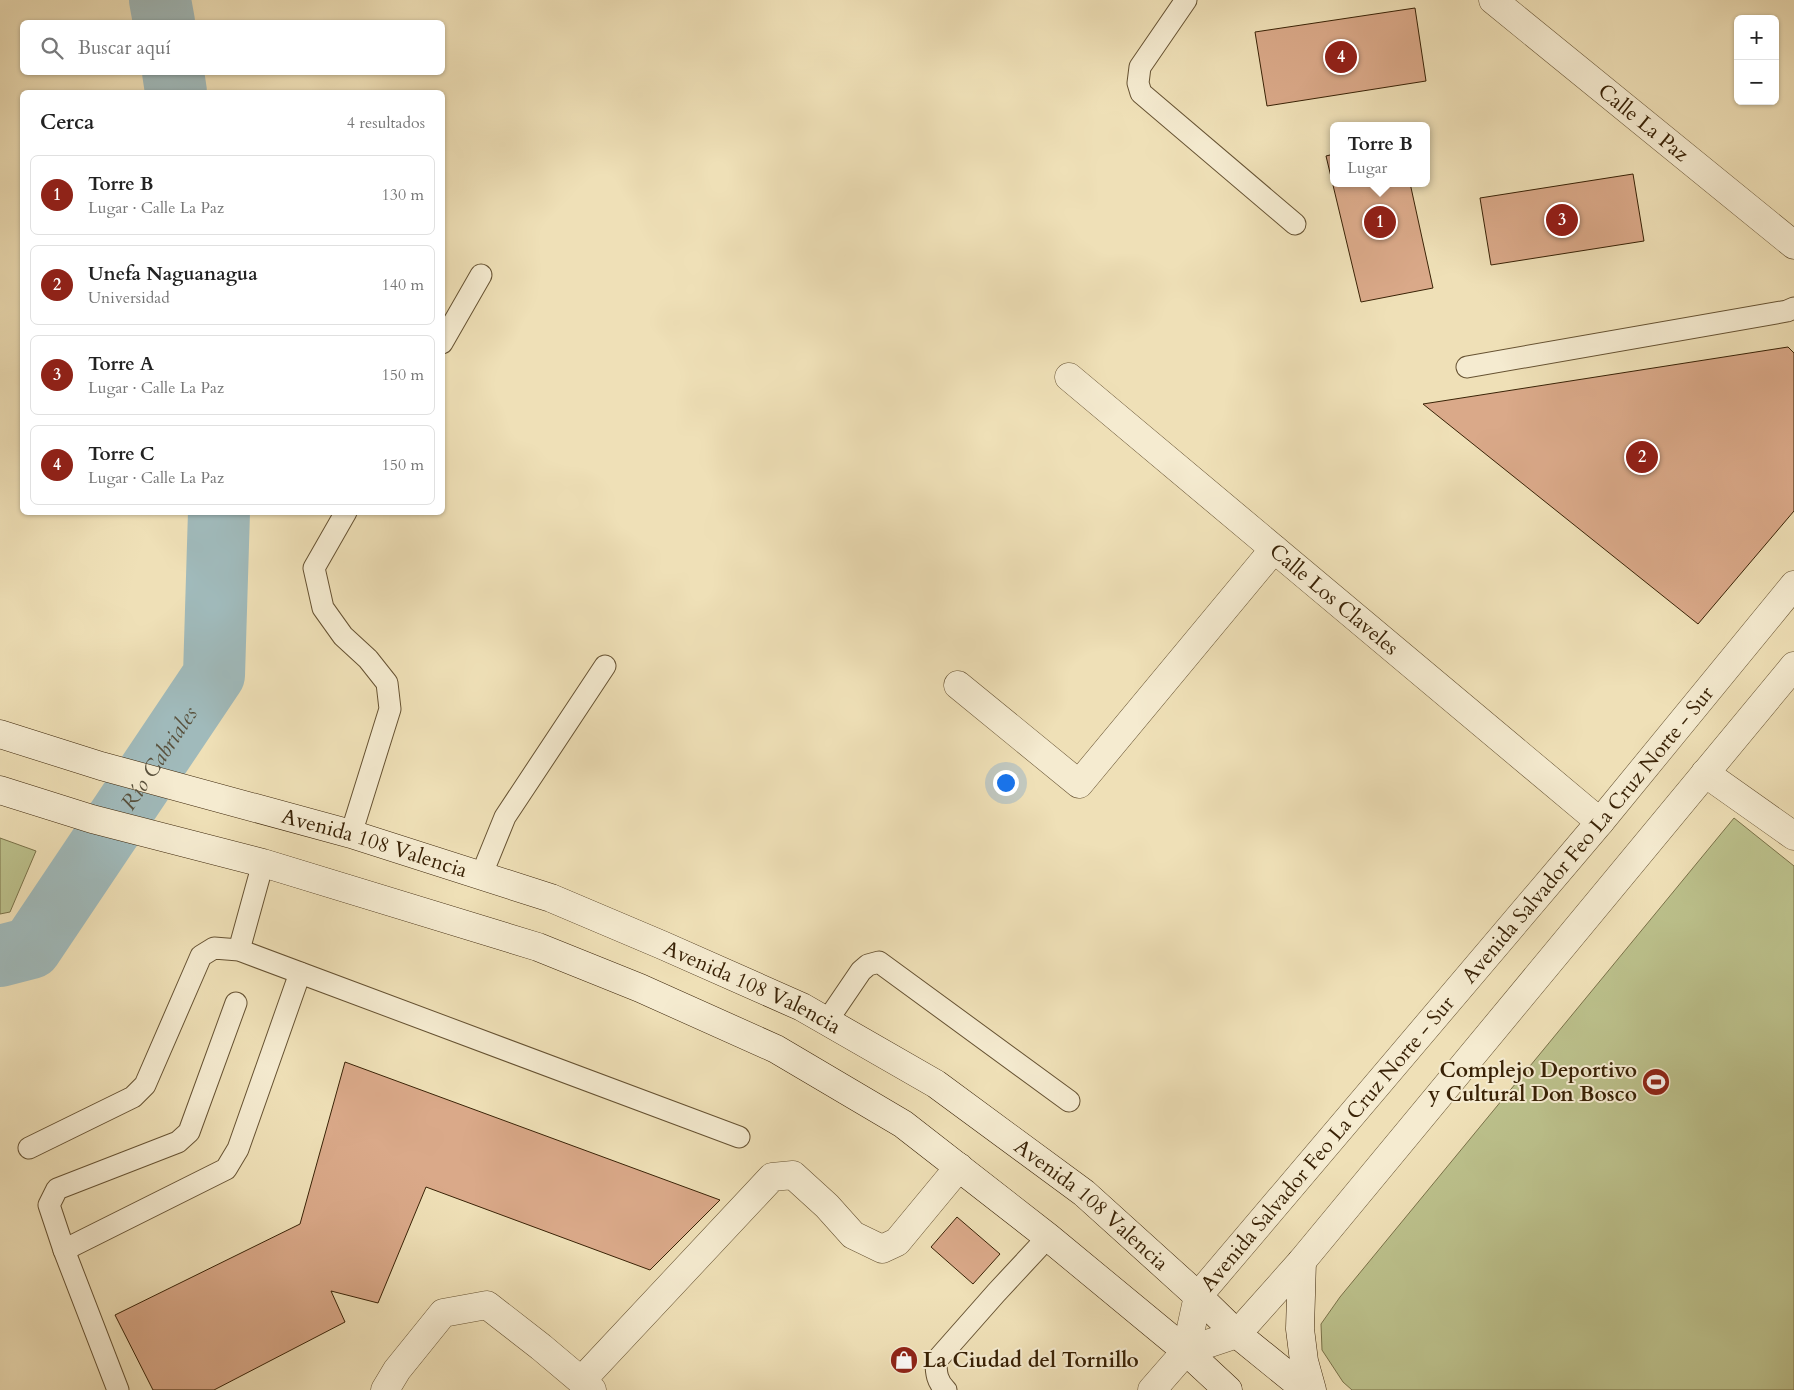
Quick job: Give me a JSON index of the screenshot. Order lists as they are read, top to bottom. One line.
{"streets":{"street":["Calle La Paz","Calle Los Claveles","Avenida Salvador Feo La Cruz Norte - Sur","Avenida 108 Valencia"]},"crossings":[["Calle Los Claveles","Avenida Salvador Feo La Cruz Norte - Sur"],["Avenida Salvador Feo La Cruz Norte - Sur","Avenida 108 Valencia"]],"water":["Río Cabriales"],"places":{"sports":["Complejo Deportivo y Cultural Don Bosco"],"shop":["La Ciudad del Tornillo"]},"page":{"map_buttons":["+","−"],"search":"Buscar aquí","pins":["4","3","1","2"],"heading":["Cerca","4 resultados"],"popup":["Torre B","Lugar"],"list":[{"mark":"1","name":"Torre B","note":"Lugar · Calle La Paz","value":"130 m"},{"mark":"2","name":"Unefa Naguanagua","note":"Universidad","value":"140 m"},{"mark":"3","name":"Torre A","note":"Lugar · Calle La Paz","value":"150 m"},{"mark":"4","name":"Torre C","note":"Lugar · Calle La Paz","value":"150 m"}]}}
